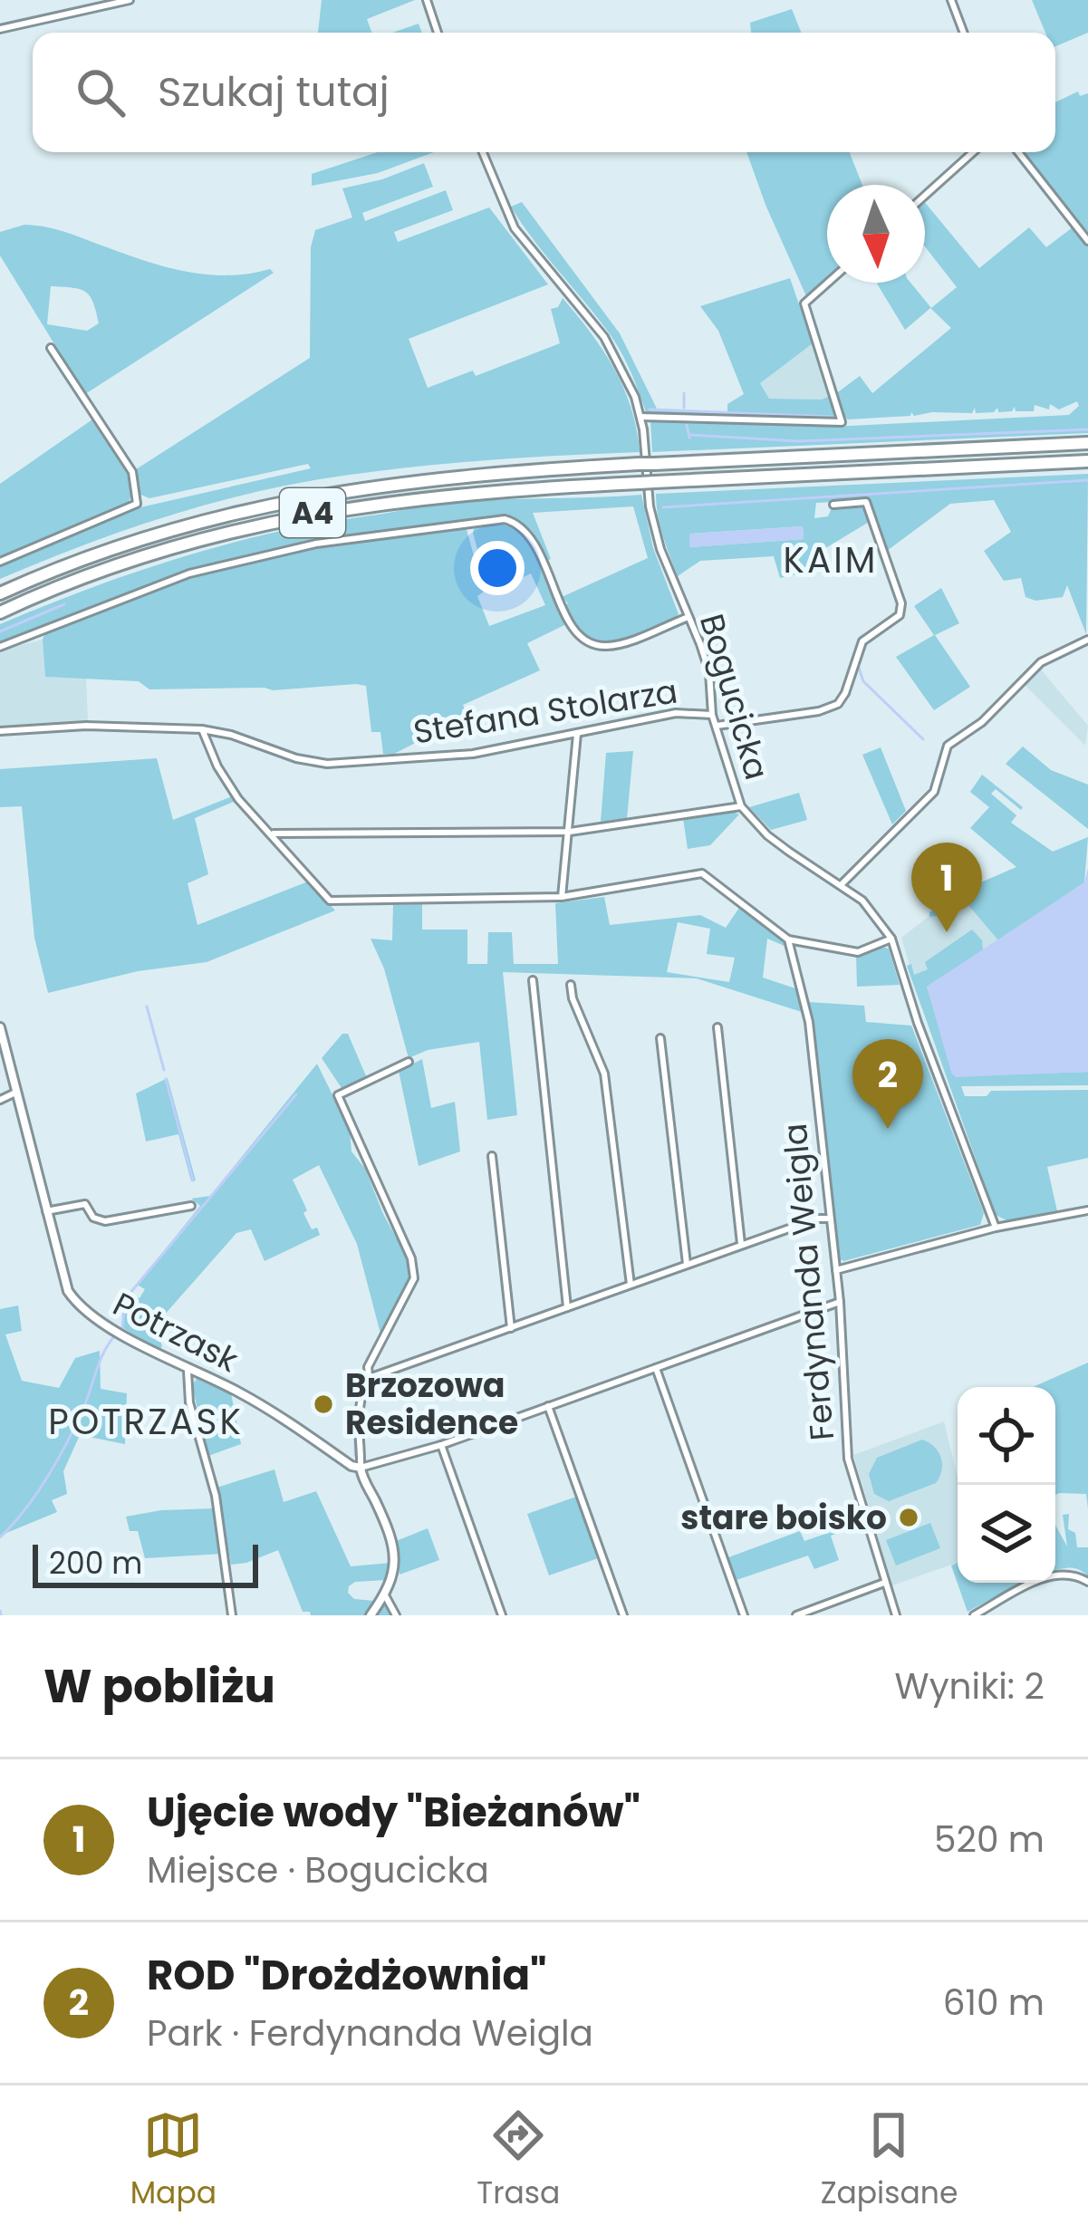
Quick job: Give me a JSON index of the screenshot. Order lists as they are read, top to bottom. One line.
{"streets":{"highway":["A4"],"street":["Bogucicka","Stefana Stolarza","Ferdynanda Weigla","Potrzask"]},"crossings":[["Bogucicka","Stefana Stolarza"]],"districts":["KAIM","POTRZASK"],"places":["Brzozowa Residence","stare boisko"],"scale_bar":"200 m","north":"bottom","page":{"search":"Szukaj tutaj","pins":["1","2"],"scale":"200 m","heading":["W pobliżu","Wyniki: 2"],"list":[{"mark":"1","name":"Ujęcie wody \"Bieżanów\"","note":"Miejsce · Bogucicka","value":"520 m"},{"mark":"2","name":"ROD \"Drożdżownia\"","note":"Park · Ferdynanda Weigla","value":"610 m"}],"nav":["Mapa","Trasa","Zapisane"]}}
